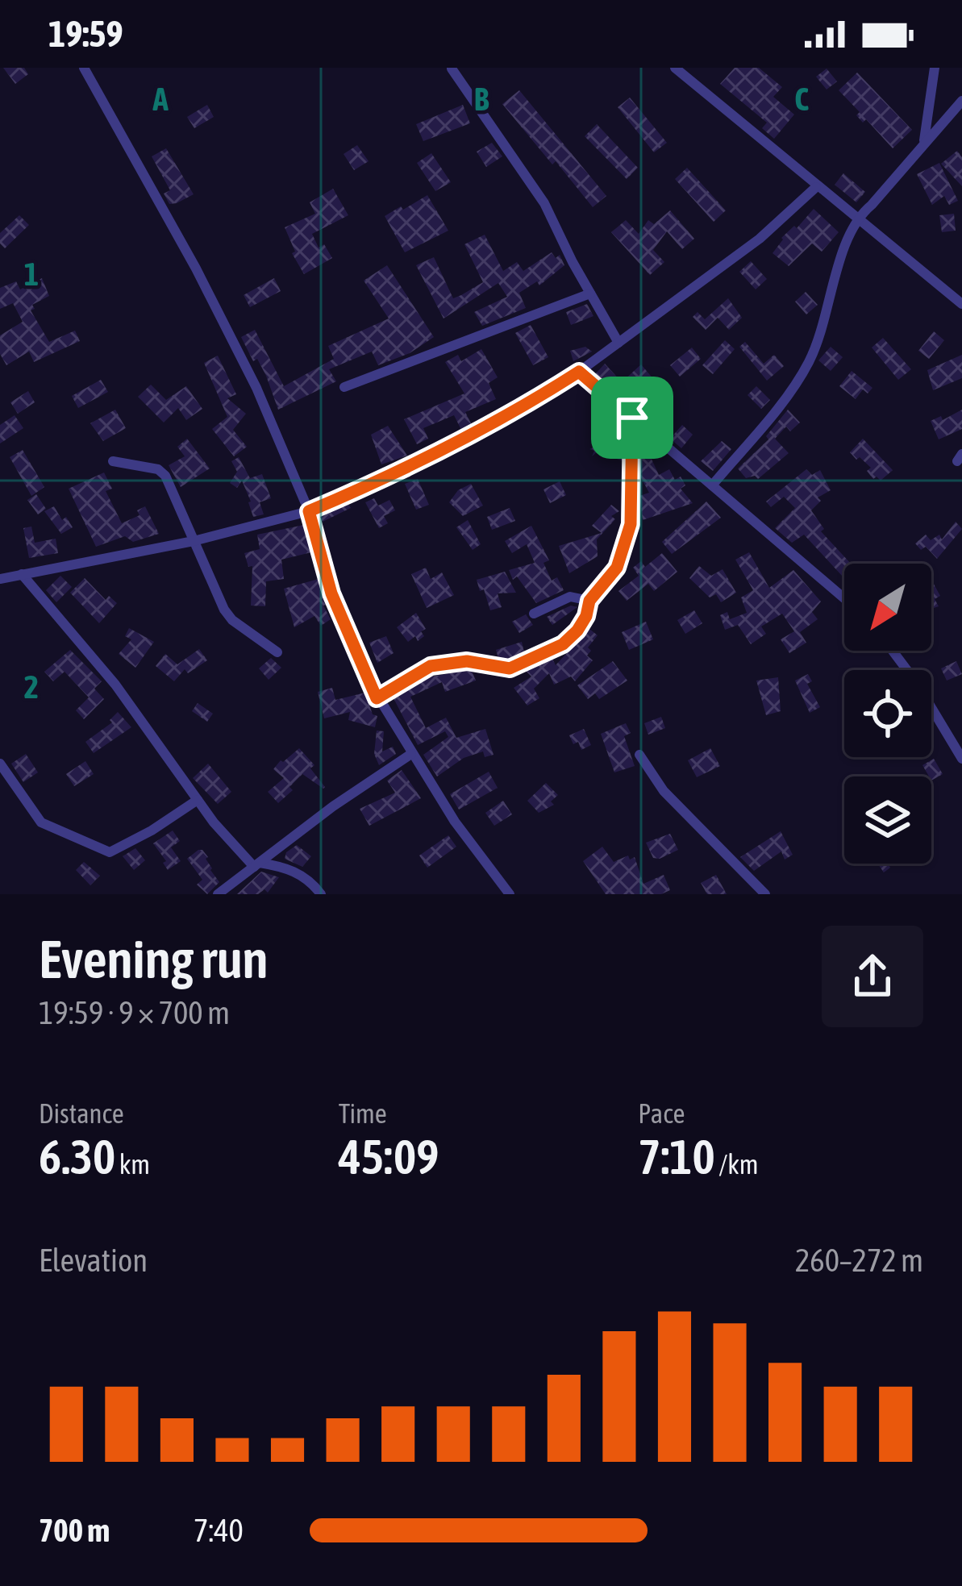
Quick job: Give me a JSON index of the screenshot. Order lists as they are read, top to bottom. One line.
{"north":"bottom left","page":{"status":"19:59","heading":["Evening run","19:59 · 9 × 700 m"],"stats":[["Distance","6.30 km"],["Time","45:09"],["Pace","7:10 /km"]],"chart":["Elevation","260–272 m"],"list":[{"name":"700 m","note":"7:40"}]},"grid":{"columns":["A","B","C"],"rows":["1","2"]}}
